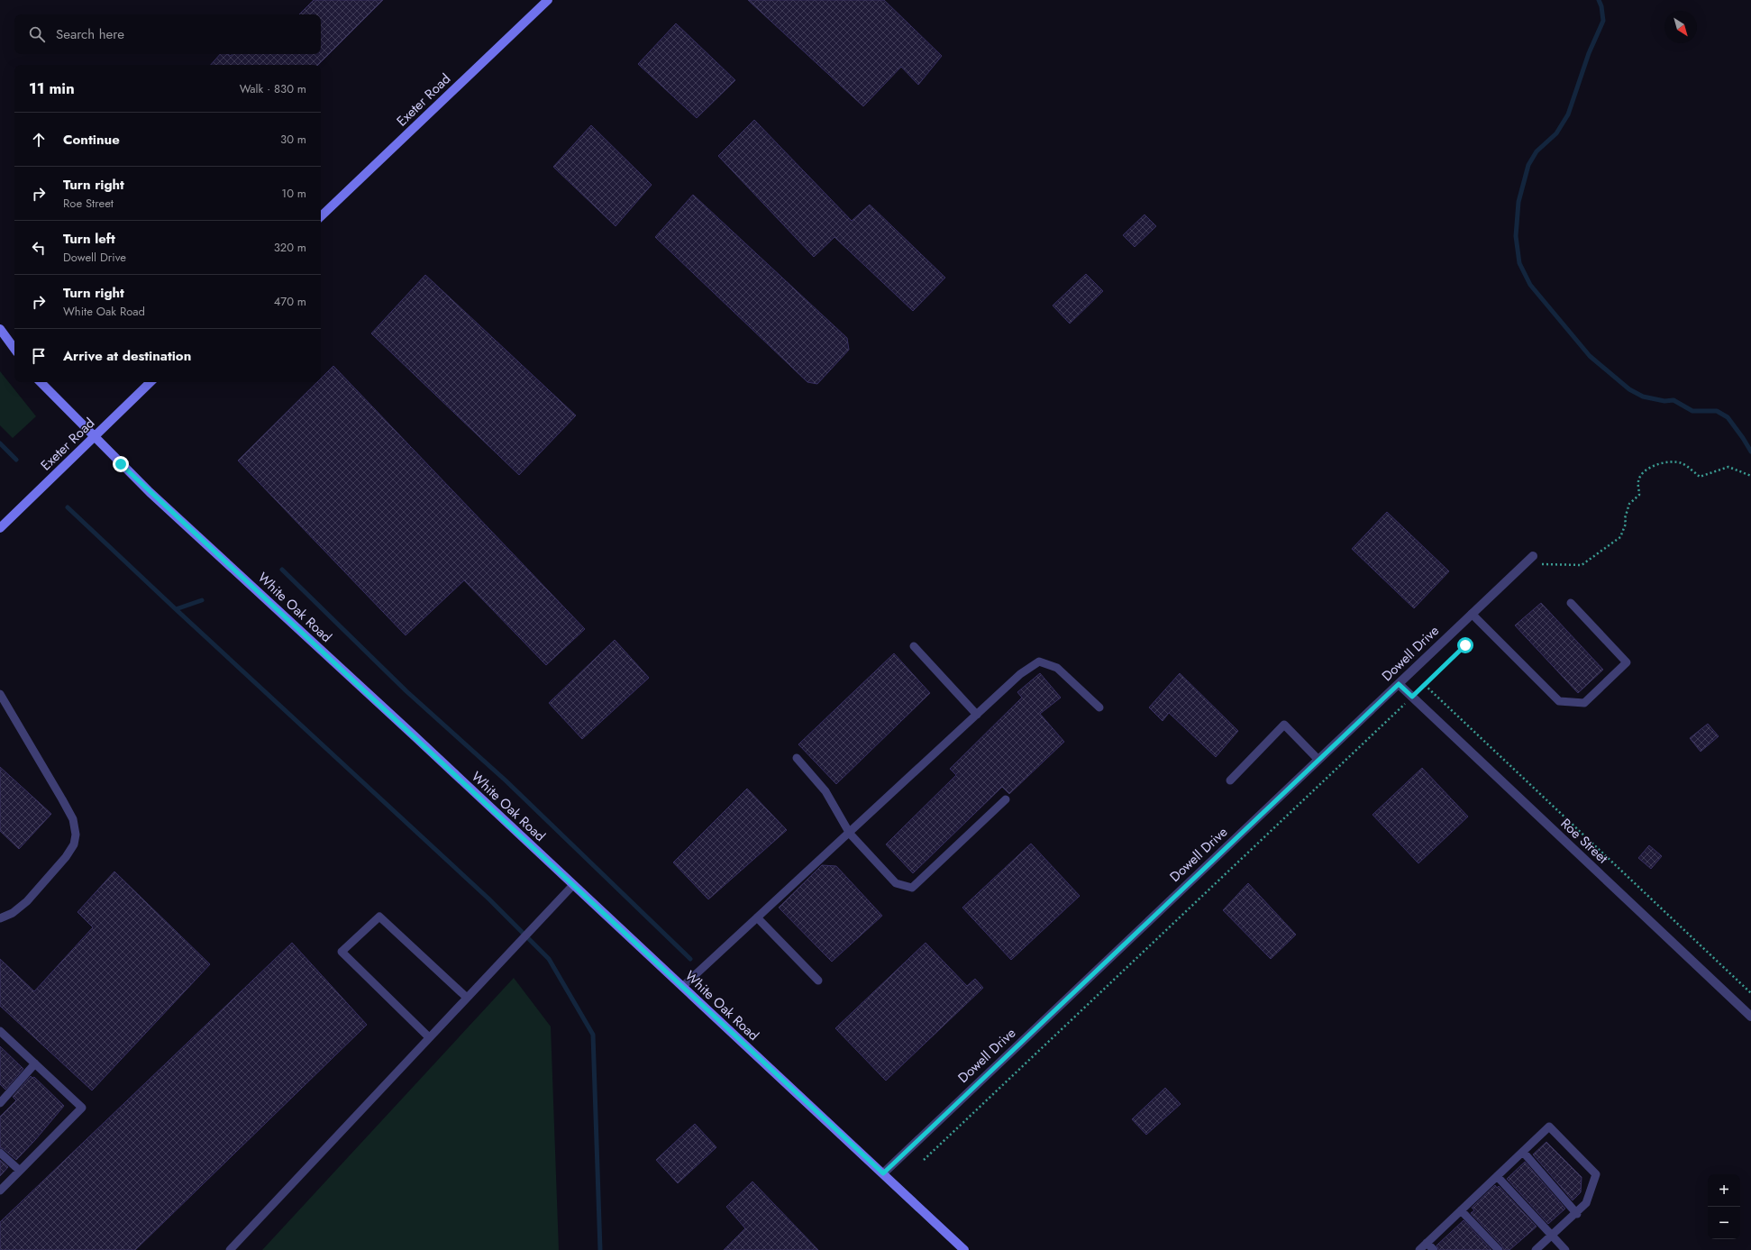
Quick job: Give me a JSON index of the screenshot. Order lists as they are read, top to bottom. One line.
{"streets":{"street":["Exeter Road","White Oak Road","Dowell Drive","Roe Street"]},"crossings":[["Exeter Road","White Oak Road"],["White Oak Road","Dowell Drive"],["Dowell Drive","Roe Street"]],"north":"bottom right","page":{"search":"Search here","heading":["11 min","Walk · 830 m"],"list":[["Continue","30 m"],["Turn right","Roe Street","10 m"],["Turn left","Dowell Drive","320 m"],["Turn right","White Oak Road","470 m"],"Arrive at destination"],"map_buttons":["+","−"]}}
